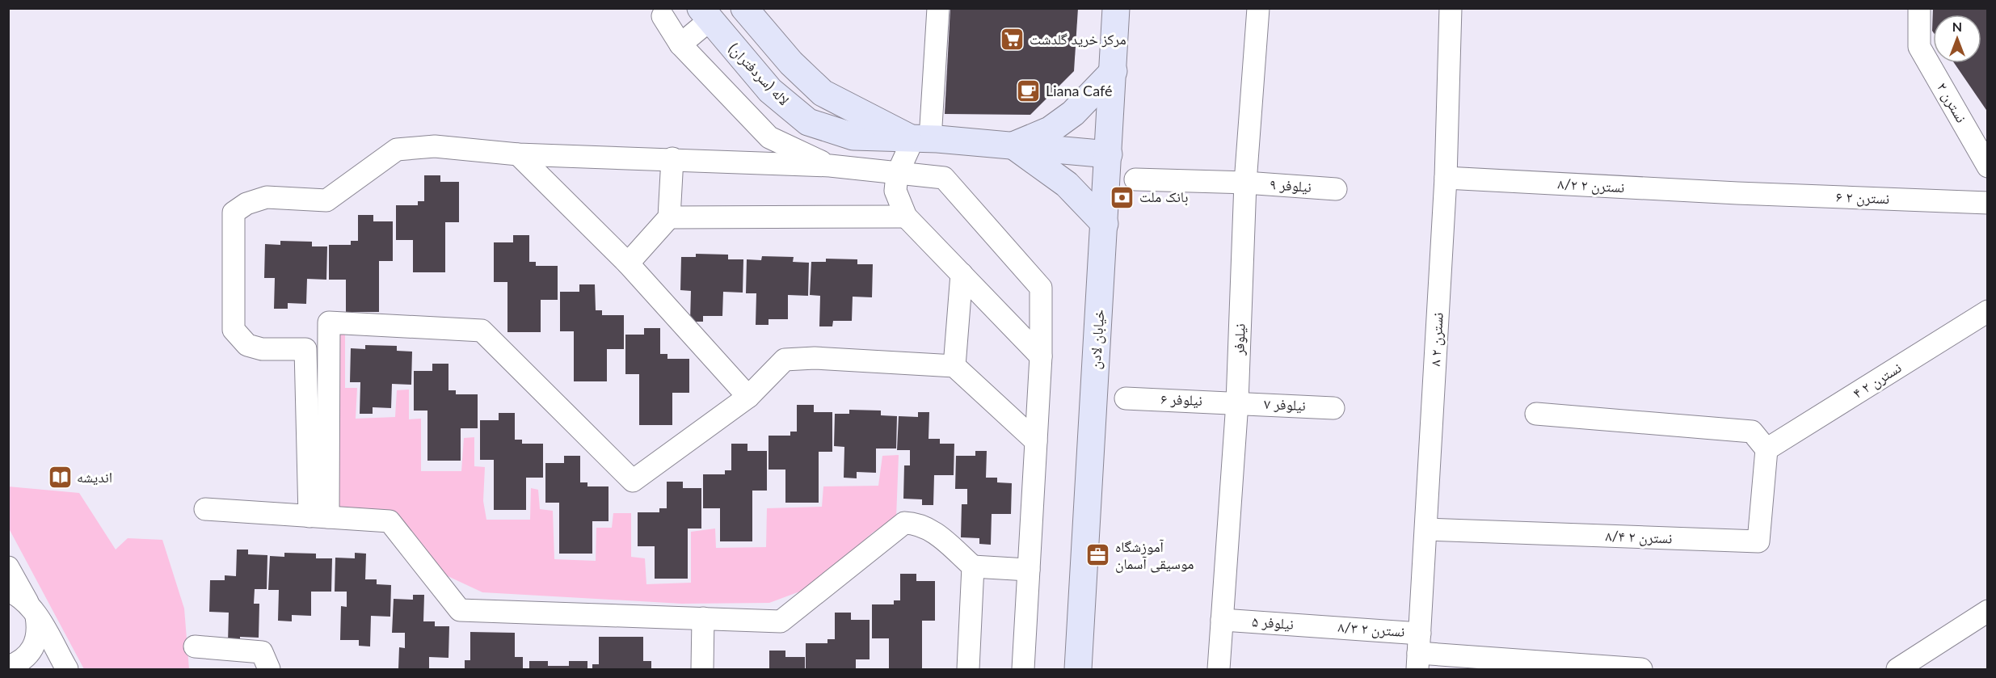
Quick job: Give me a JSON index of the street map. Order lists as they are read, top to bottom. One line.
{"streets":{"street":["لاله (سردفتران)","نسترن ۲","۹ نیلوفر","۸/۲ نسترن ۲","۶ نسترن ۲","خیابان لادن","نیلوفر","۸ نسترن ۲","۴ نسترن ۲","۶ نیلوفر","۷ نیلوفر","۸/۴ نسترن ۲","۵ نیلوفر","۸/۳ نسترن ۲"]},"crossings":[["لاله (سردفتران)","خیابان لادن"],["۹ نیلوفر","نیلوفر"],["۸/۲ نسترن ۲","۶ نسترن ۲"],["۸/۲ نسترن ۲","۸ نسترن ۲"],["نیلوفر","۶ نیلوفر"],["نیلوفر","۷ نیلوفر"],["نیلوفر","۵ نیلوفر"],["۸ نسترن ۲","۸/۴ نسترن ۲"],["۸ نسترن ۲","۸/۳ نسترن ۲"],["۴ نسترن ۲","۸/۴ نسترن ۲"],["۶ نیلوفر","۷ نیلوفر"],["۵ نیلوفر","۸/۳ نسترن ۲"]],"places":{"supermarket":["مرکز خرید گلدشت"],"cafe":["Liana Café"],"bank":["بانک ملت"],"library":["اندیشه"],"office":["آموزشگاه موسیقی آسمان"]},"north":"top"}
